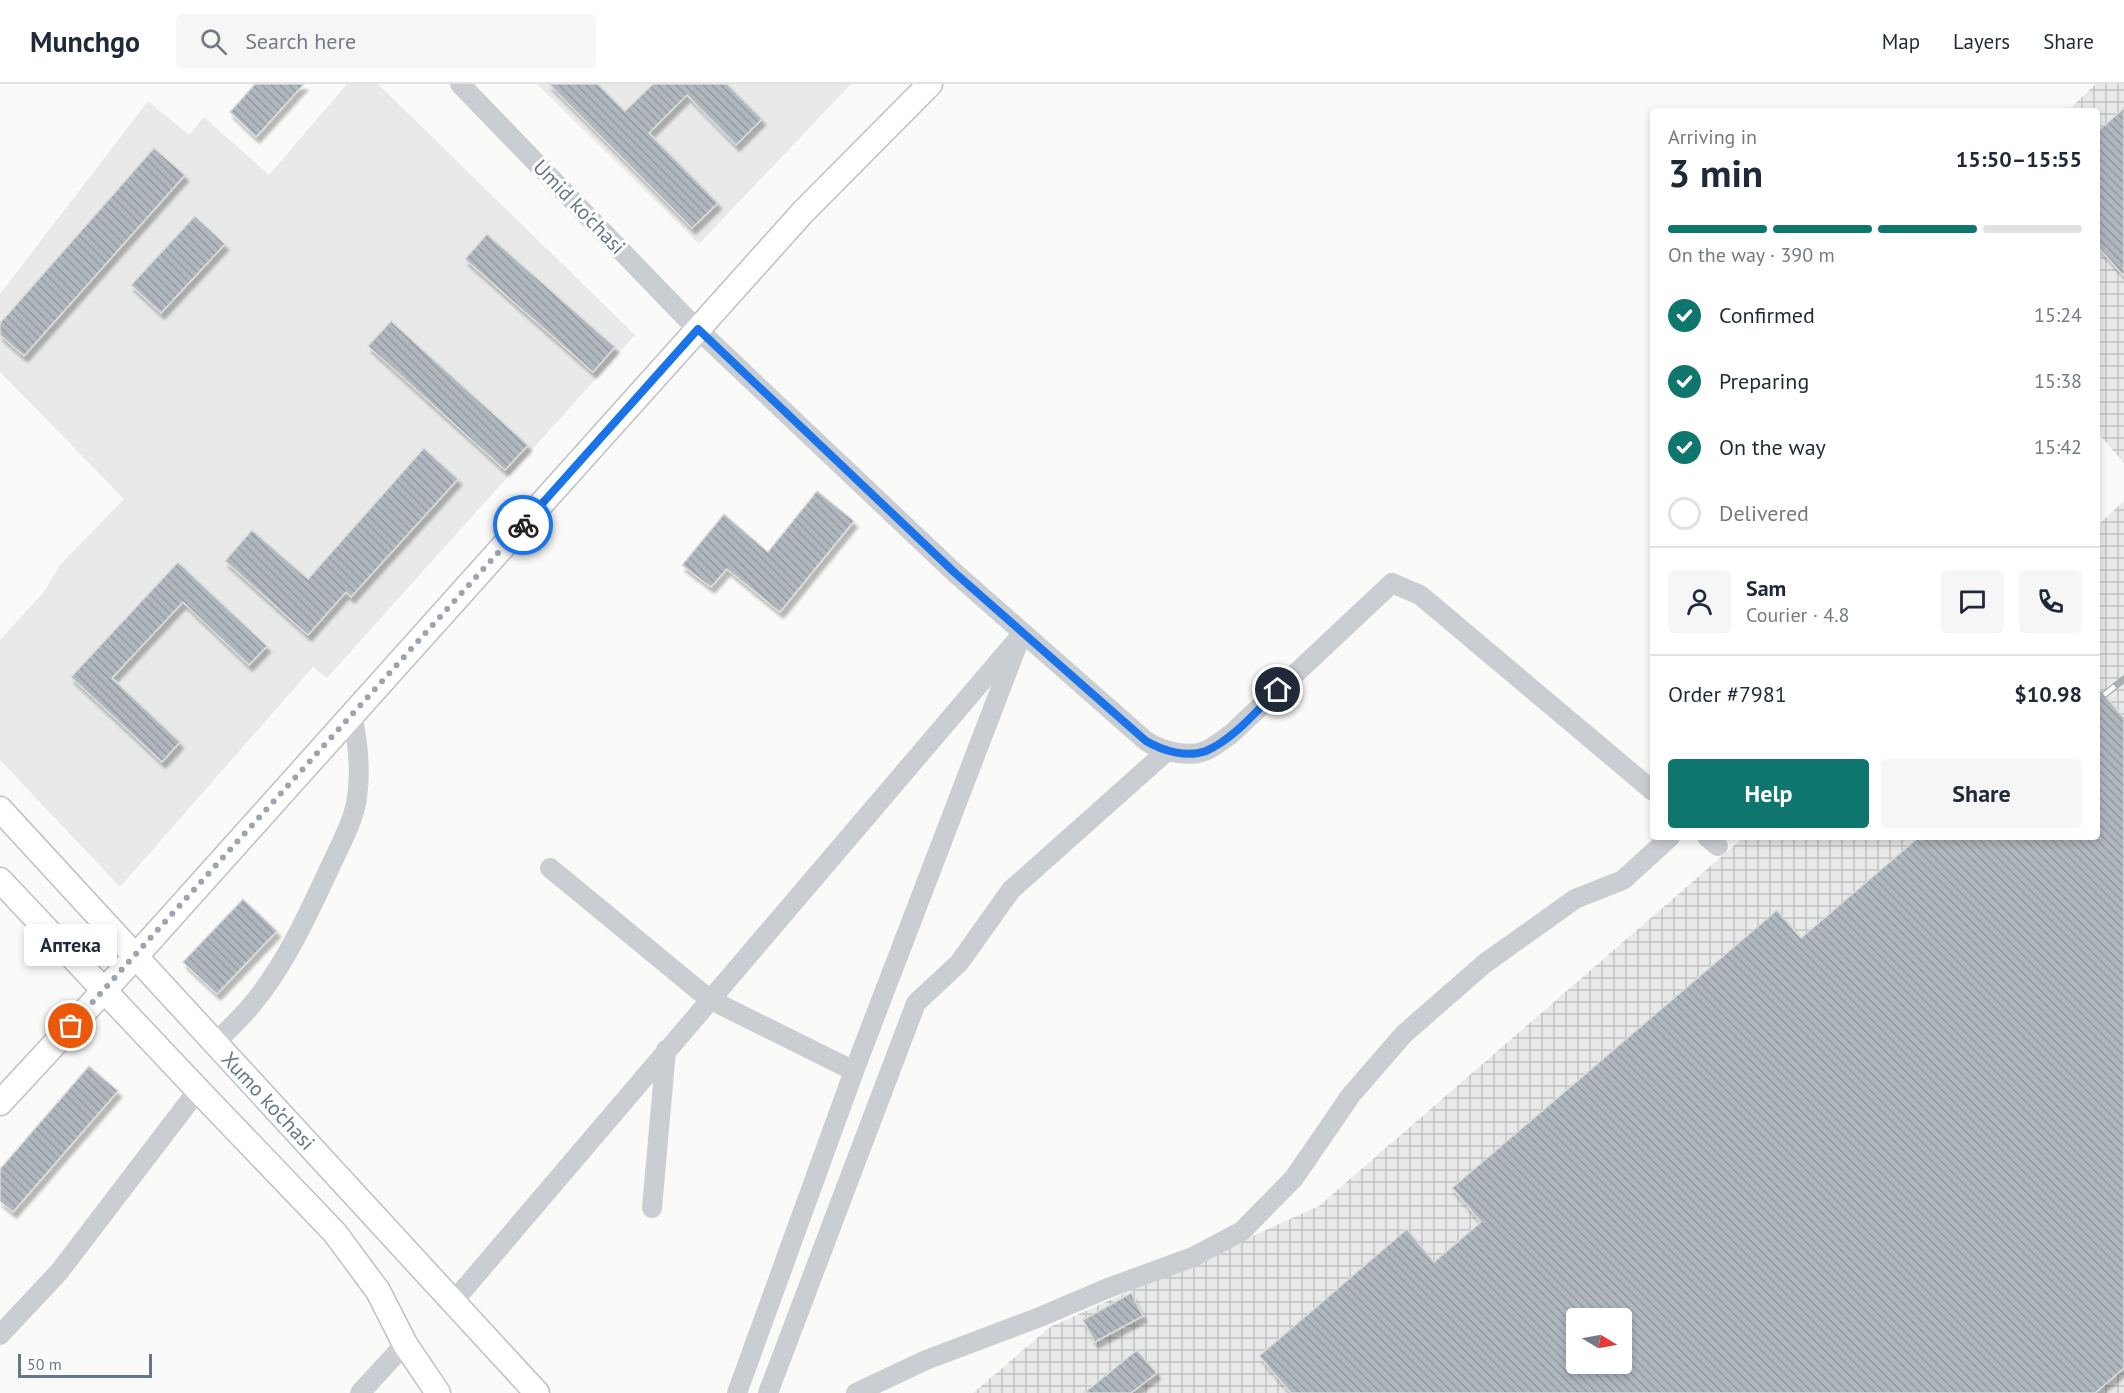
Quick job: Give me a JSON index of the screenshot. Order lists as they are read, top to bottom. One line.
{"streets":{"main road":["Xumo ko’chasi"],"street":["Umid ko'chasi"]},"places":["Аптека"],"scale_bar":"50 m","north":"right","page":{"header":"Munchgo","search":"Search here","nav":["Map","Layers","Share"],"heading":["3 min","Arriving in","15:50–15:55"],"panel":["Sam","Courier · 4.8","Order #7981","$10.98"],"bar":"On the way · 390 m","list":[["Confirmed","15:24"],["Preparing","15:38"],["On the way","15:42"],"Delivered"],"buttons":["Help","Share"],"bubble":"Аптека","scale":"50 m"}}
